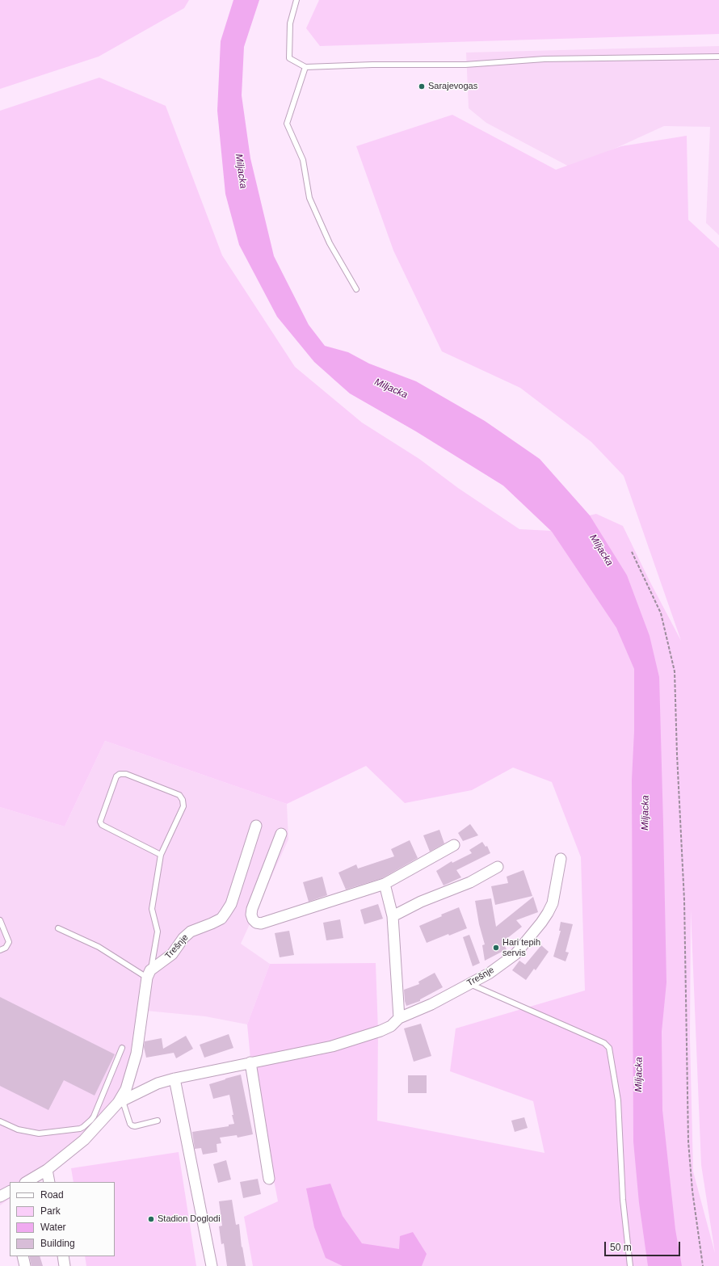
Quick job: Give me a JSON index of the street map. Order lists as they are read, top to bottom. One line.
{"streets":{"street":["Trešnje"]},"water":["Miljacka"],"places":["Sarajevogas","Hari tepih servis","Stadion Doglodi"],"legend":["Road","Park","Water","Building"],"scale_bar":"50 m"}
